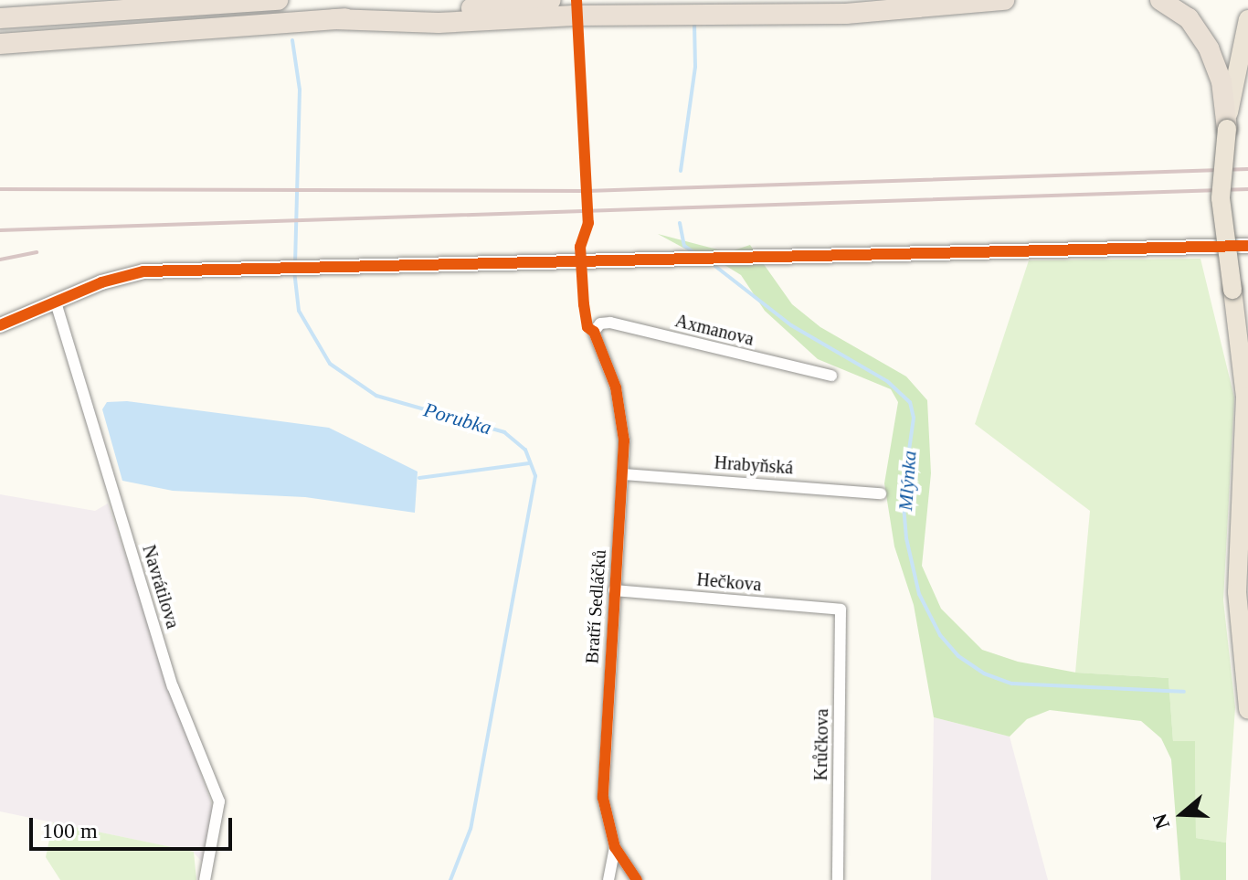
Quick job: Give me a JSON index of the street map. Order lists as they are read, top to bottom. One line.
{"streets":{"street":["Axmanova","Hrabyňská","Hečkova","Navrátilova","Bratří Sedláčků","Krůčkova"]},"crossings":[["Axmanova","Bratří Sedláčků"],["Hrabyňská","Bratří Sedláčků"],["Hečkova","Bratří Sedláčků"],["Hečkova","Krůčkova"]],"water":["Porubka","Mlýnka"],"scale_bar":"100 m","north":"left"}
